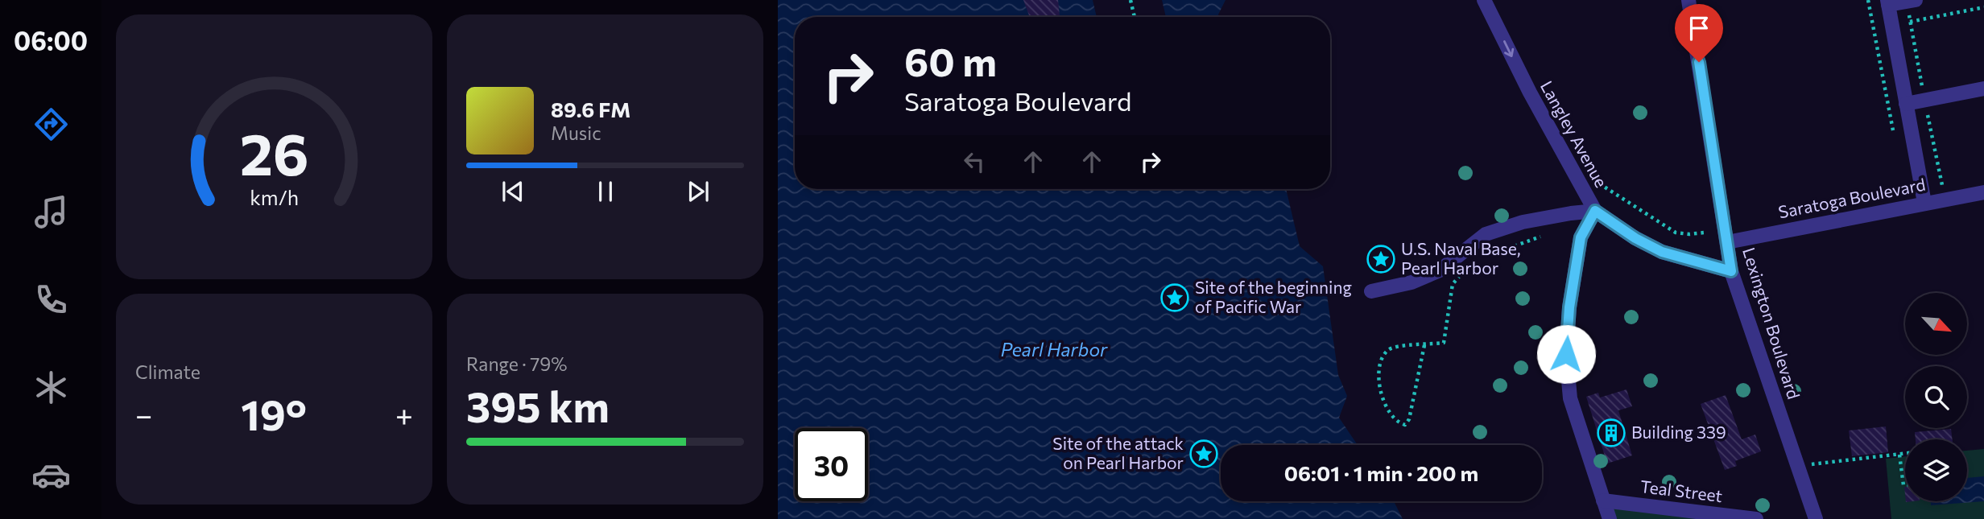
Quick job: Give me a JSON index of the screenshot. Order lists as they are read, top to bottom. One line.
{"streets":{"street":["Langley Avenue","Saratoga Boulevard","Lexington Boulevard","Teal Street"]},"crossings":[["Langley Avenue","Teal Street"],["Saratoga Boulevard","Lexington Boulevard"]],"one_way":["Langley Avenue"],"water":["Pearl Harbor"],"places":{"place":["U.S. Naval Base, Pearl Harbor","Site of the beginning of Pacific War","Site of the attack on Pearl Harbor"],"building":["Building 339"]},"north":"bottom right","page":{"tabs":"06:00","turn":["60 m","Saratoga Boulevard"],"song":["89.6 FM","Music"],"tile":["Climate",["Range · 79%","395 km"]],"heat":["−","19°","+"],"limit":"30","trip":"06:01 · 1 min · 200 m","gauge":["26","km/h"]}}
